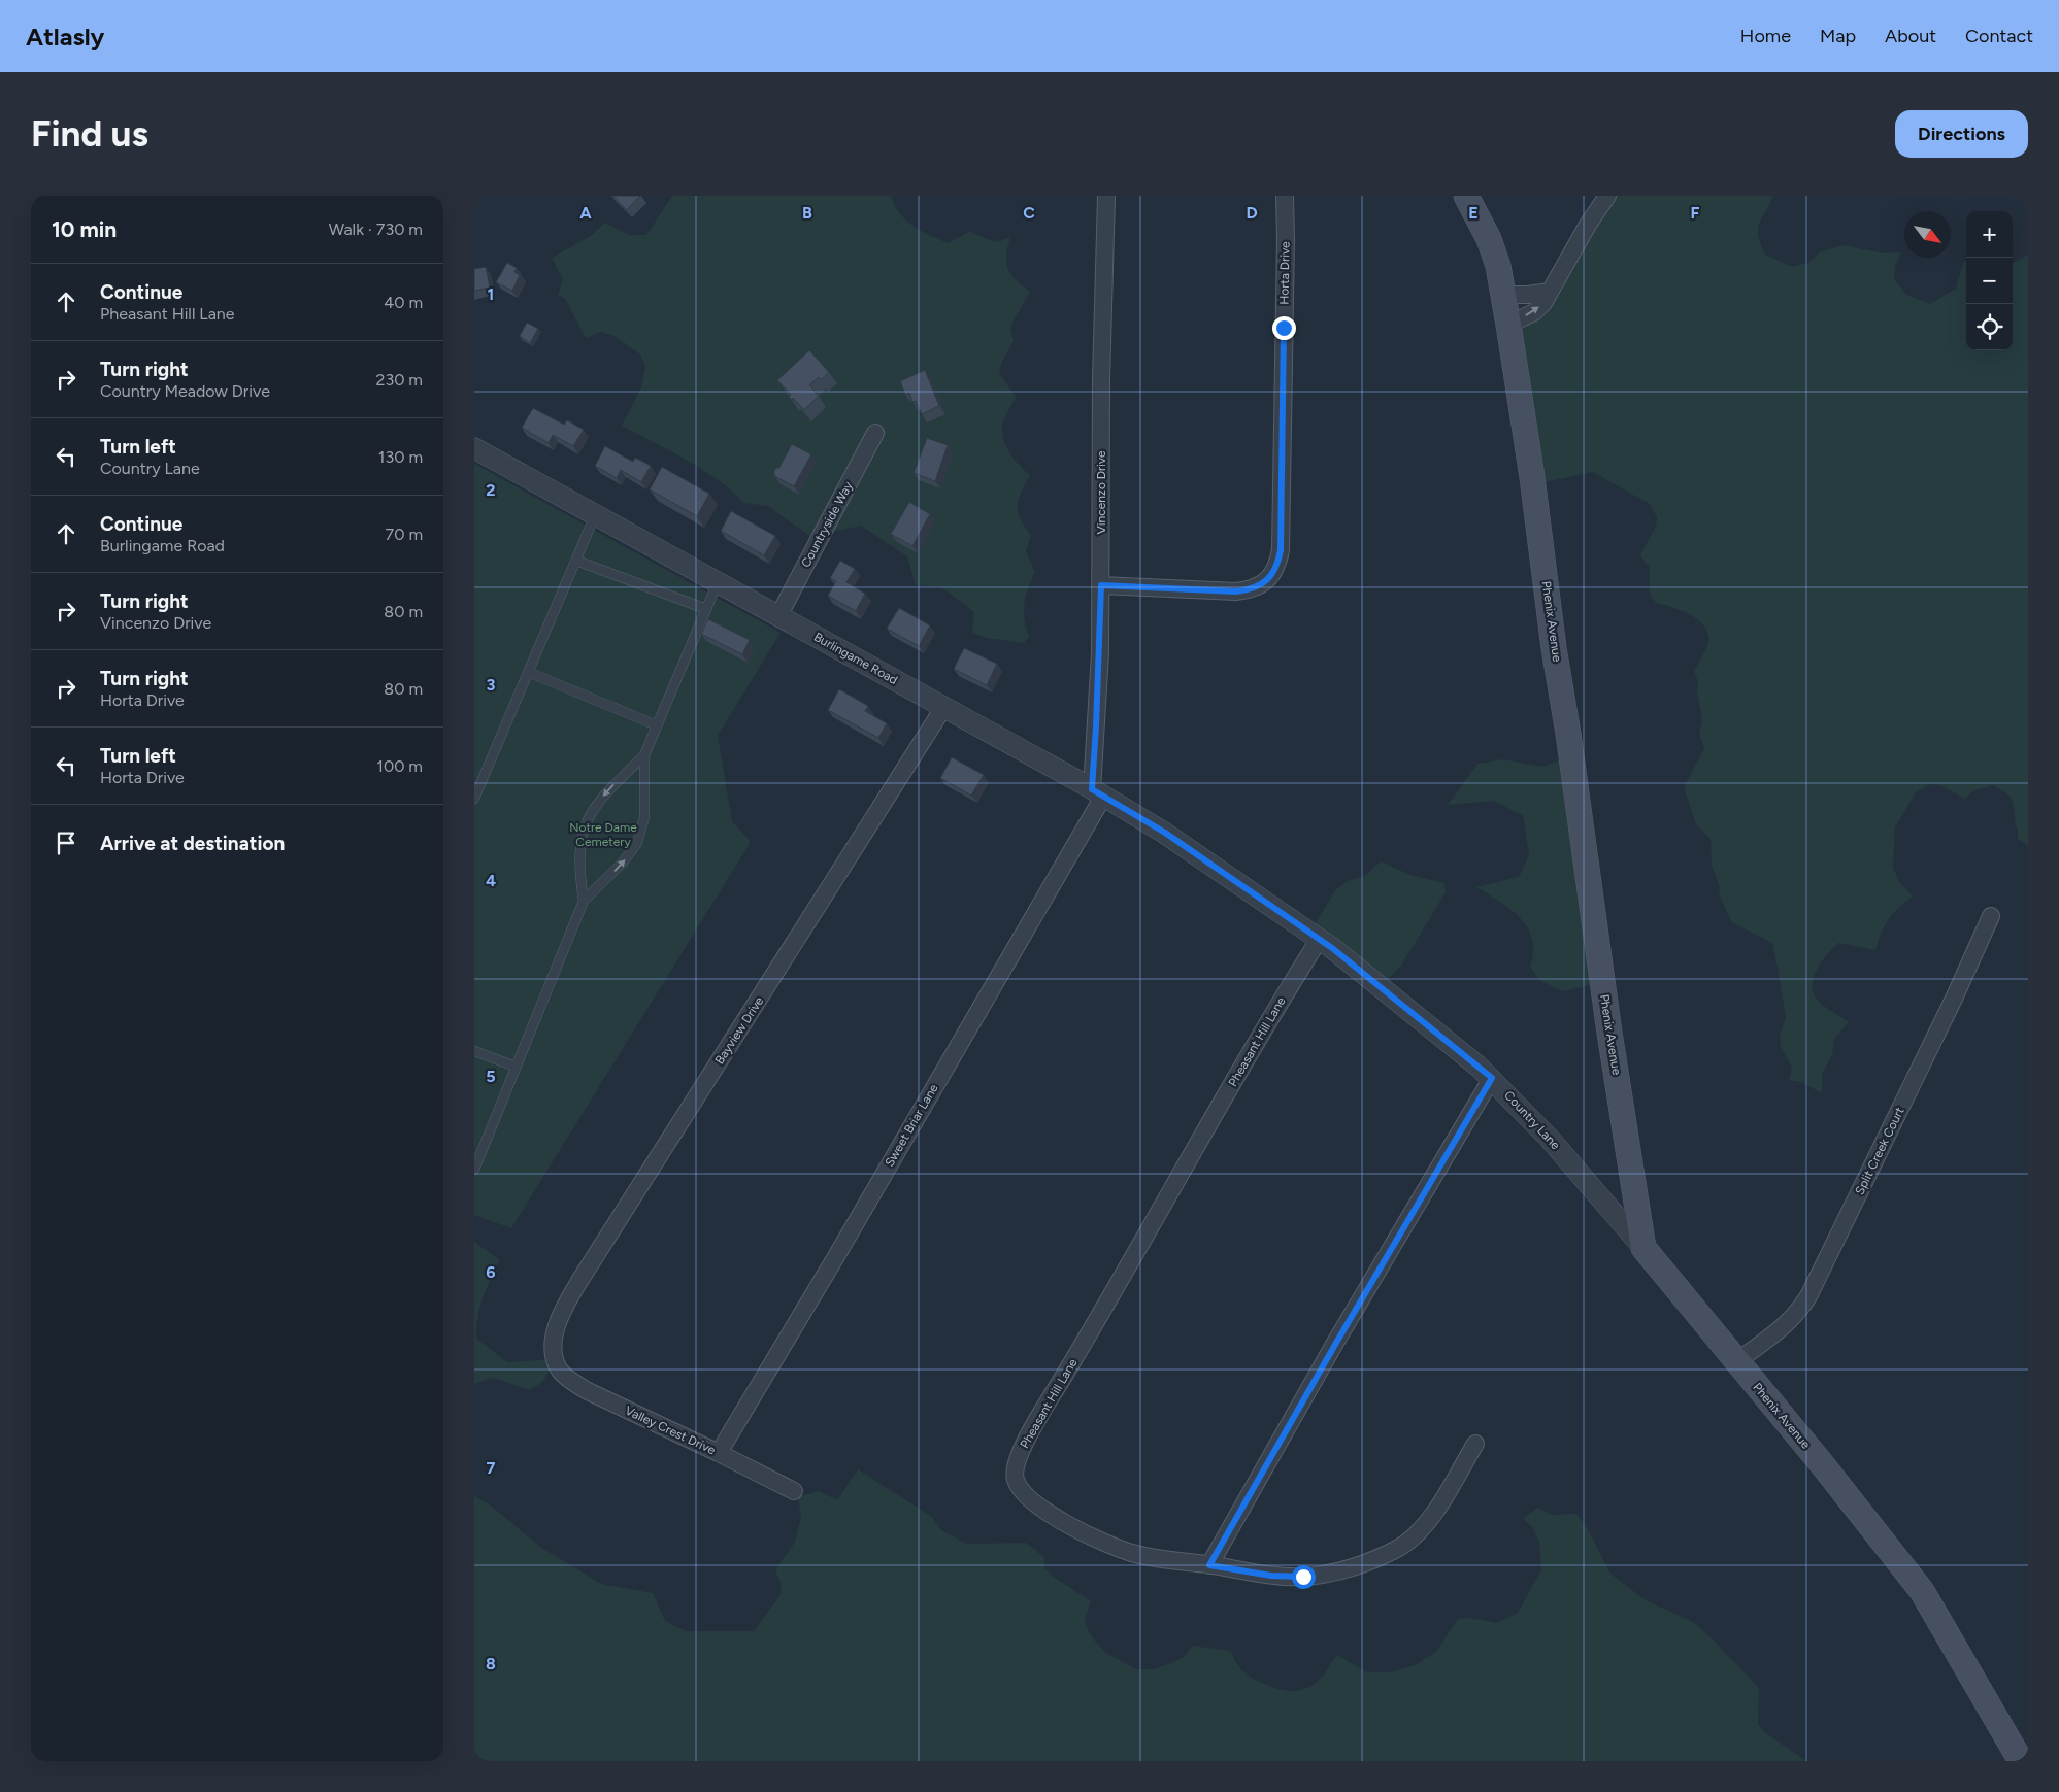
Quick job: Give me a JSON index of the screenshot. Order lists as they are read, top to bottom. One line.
{"streets":{"main road":["Phenix Avenue"],"street":["Horta Drive","Vincenzo Drive","Countryside Way","Burlingame Road","Bayview Drive","Pheasant Hill Lane","Country Lane","Sweet Briar Lane","Split Creek Court","Valley Crest Drive"]},"crossings":[["Horta Drive","Vincenzo Drive"],["Vincenzo Drive","Burlingame Road"],["Vincenzo Drive","Sweet Briar Lane"],["Countryside Way","Burlingame Road"],["Phenix Avenue","Country Lane"],["Phenix Avenue","Split Creek Court"],["Burlingame Road","Bayview Drive"],["Burlingame Road","Country Lane"],["Burlingame Road","Sweet Briar Lane"],["Bayview Drive","Valley Crest Drive"],["Pheasant Hill Lane","Country Lane"],["Sweet Briar Lane","Valley Crest Drive"]],"parks":["Notre Dame Cemetery"],"north":"bottom right","page":{"header":"Atlasly","nav":["Home","Map","About","Contact"],"buttons":"Directions","title":"Find us","heading":["10 min","Walk · 730 m"],"map_buttons":["+","−"],"list":[["Continue","Pheasant Hill Lane","40 m"],["Turn right","Country Meadow Drive","230 m"],["Turn left","Country Lane","130 m"],["Continue","Burlingame Road","70 m"],["Turn right","Vincenzo Drive","80 m"],["Turn right","Horta Drive","80 m"],["Turn left","Horta Drive","100 m"],"Arrive at destination"]},"grid":{"columns":["A","B","C","D","E","F"],"rows":["1","2","3","4","5","6","7","8"]}}
